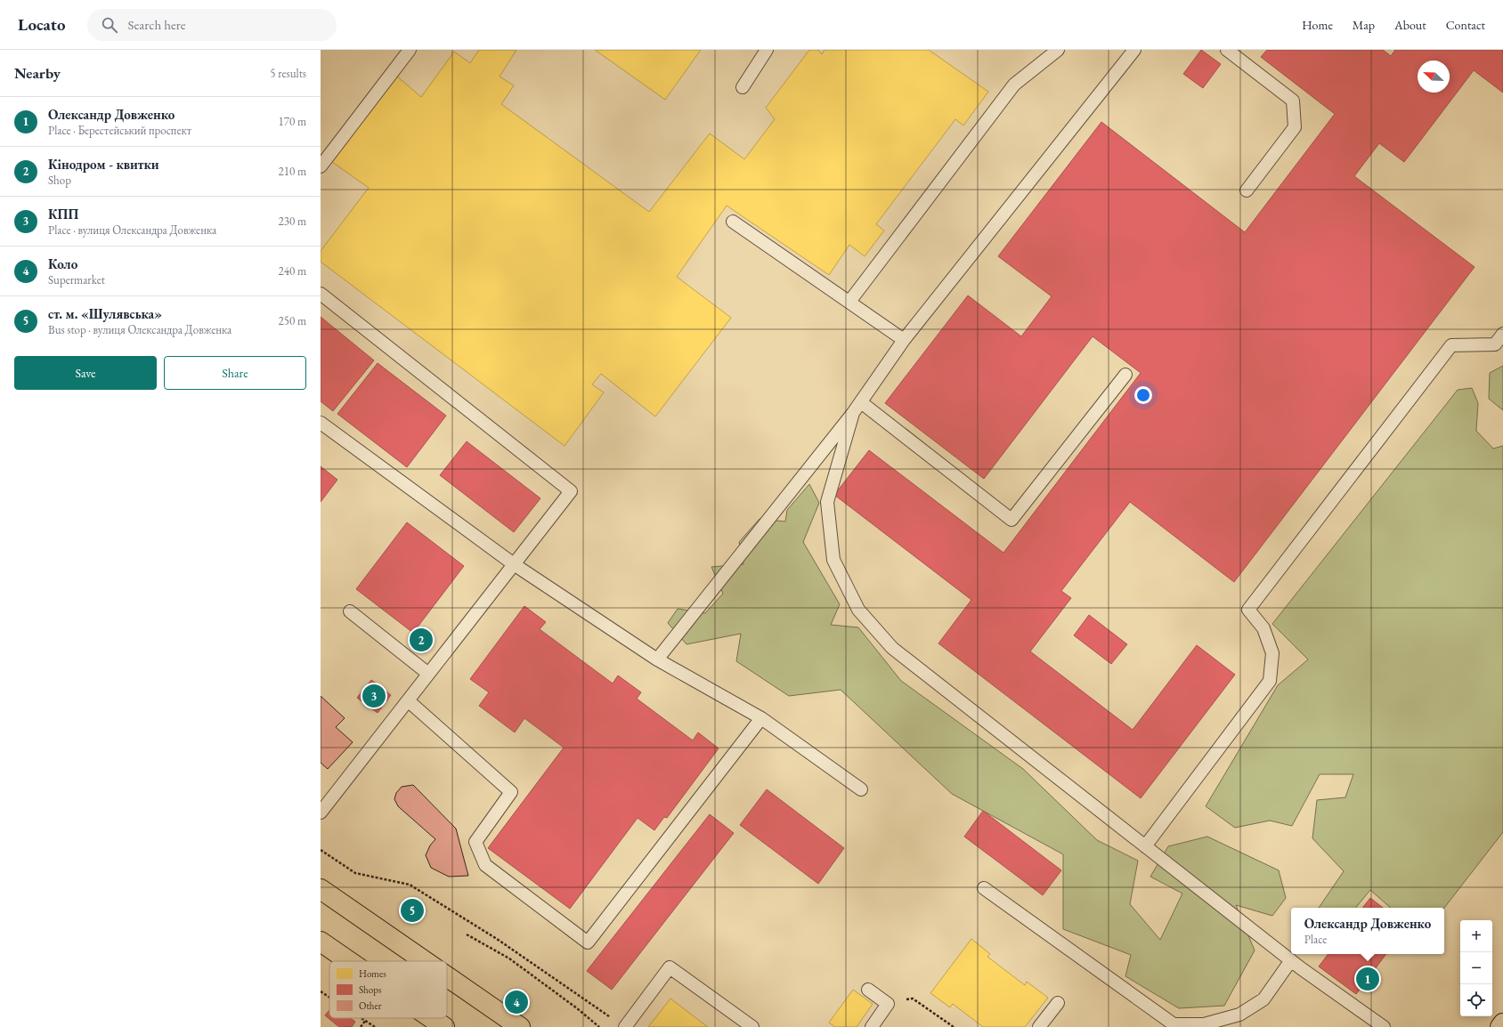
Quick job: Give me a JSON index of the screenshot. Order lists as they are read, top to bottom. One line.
{"legend":["Homes","Shops","Other"],"north":"top left","page":{"header":"Locato","search":"Search here","nav":["Home","Map","About","Contact"],"heading":["Nearby","5 results"],"list":[{"mark":"1","name":"Олександр Довженко","note":"Place · Берестейський проспект","value":"170 m"},{"mark":"2","name":"Кінодром - квитки","note":"Shop","value":"210 m"},{"mark":"3","name":"КПП","note":"Place · вулиця Олександра Довженка","value":"230 m"},{"mark":"4","name":"Коло","note":"Supermarket","value":"240 m"},{"mark":"5","name":"ст. м. «Шулявська»","note":"Bus stop · вулиця Олександра Довженка","value":"250 m"}],"buttons":["Save","Share"],"pins":["2","3","5","1","4"],"popup":["Олександр Довженко","Place"],"map_buttons":["+","−"]}}
